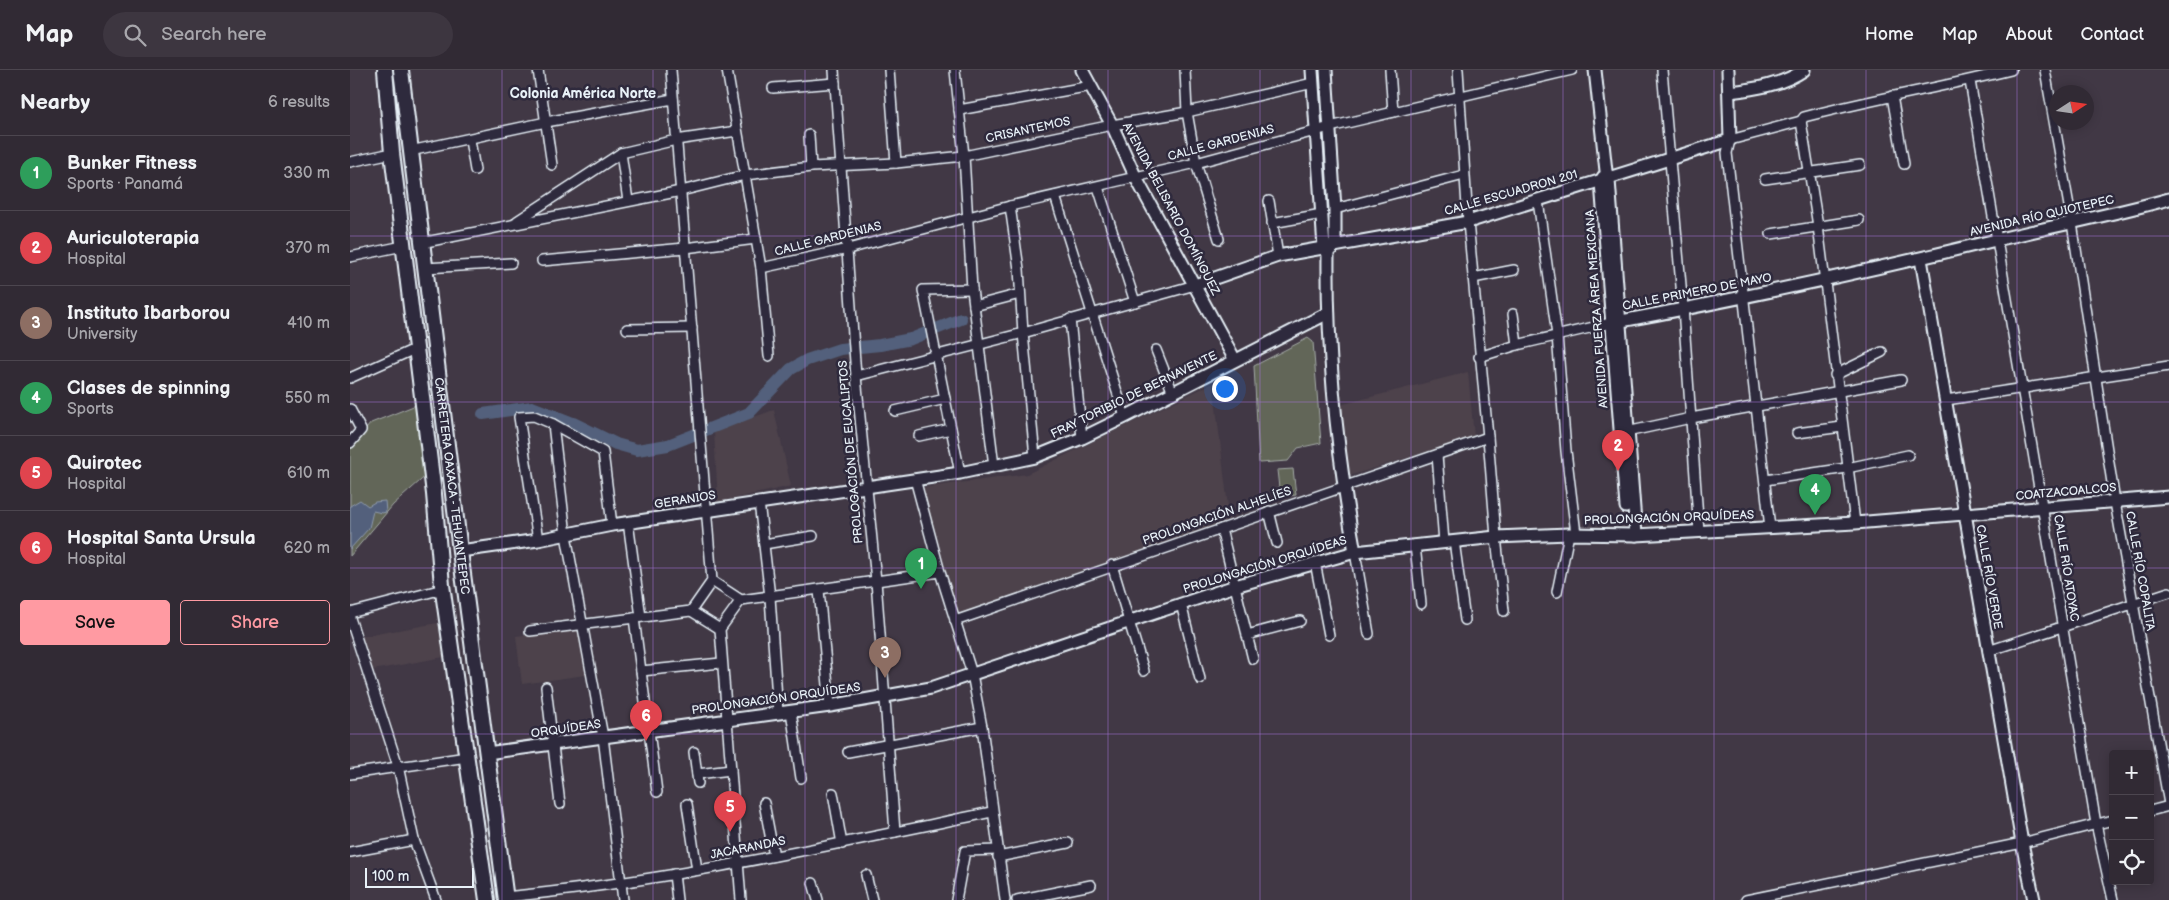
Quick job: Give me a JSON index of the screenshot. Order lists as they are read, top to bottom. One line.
{"streets":{"main road":["CARRETERA OAXACA - TEHUANTEPEC"],"street":["CRISANTEMOS","CALLE GARDENIAS","CALLE ESCUADRON 201","AVENIDA BELISARIO DOMÍNGUEZ","AVENIDA RÍO QUIOTEPEC","CALLE PRIMERO DE MAYO","AVENIDA FUERZA ÁREA MEXICANA","FRAY TORIBIO DE BERNAVENTE","PROLOGACIÓN DE EUCALIPTOS","COATZACOALCOS","GERANIOS","PROLONGACIÓN ALHELÍES","PROLONGACIÓN ORQUÍDEAS","CALLE RÍO ATOYAC","CALLE RÍO COPALITA","CALLE RÍO VERDE","ORQUÍDEAS","JACARANDAS"]},"crossings":[["CRISANTEMOS","AVENIDA BELISARIO DOMÍNGUEZ"],["CRISANTEMOS","PROLOGACIÓN DE EUCALIPTOS"],["CRISANTEMOS","CARRETERA OAXACA - TEHUANTEPEC"],["CALLE GARDENIAS","AVENIDA BELISARIO DOMÍNGUEZ"],["CALLE GARDENIAS","PROLOGACIÓN DE EUCALIPTOS"],["CALLE ESCUADRON 201","AVENIDA BELISARIO DOMÍNGUEZ"],["CALLE ESCUADRON 201","AVENIDA FUERZA ÁREA MEXICANA"],["AVENIDA BELISARIO DOMÍNGUEZ","FRAY TORIBIO DE BERNAVENTE"],["AVENIDA RÍO QUIOTEPEC","CALLE PRIMERO DE MAYO"],["AVENIDA RÍO QUIOTEPEC","CALLE RÍO ATOYAC"],["AVENIDA RÍO QUIOTEPEC","CALLE RÍO COPALITA"],["AVENIDA RÍO QUIOTEPEC","CALLE RÍO VERDE"],["CALLE PRIMERO DE MAYO","AVENIDA FUERZA ÁREA MEXICANA"],["CALLE PRIMERO DE MAYO","CALLE RÍO VERDE"],["AVENIDA FUERZA ÁREA MEXICANA","PROLONGACIÓN ORQUÍDEAS"],["FRAY TORIBIO DE BERNAVENTE","GERANIOS"],["PROLOGACIÓN DE EUCALIPTOS","GERANIOS"],["PROLOGACIÓN DE EUCALIPTOS","PROLONGACIÓN ORQUÍDEAS"],["PROLOGACIÓN DE EUCALIPTOS","JACARANDAS"],["CARRETERA OAXACA - TEHUANTEPEC","GERANIOS"],["CARRETERA OAXACA - TEHUANTEPEC","ORQUÍDEAS"],["CARRETERA OAXACA - TEHUANTEPEC","JACARANDAS"],["COATZACOALCOS","PROLONGACIÓN ORQUÍDEAS"],["COATZACOALCOS","CALLE RÍO ATOYAC"],["COATZACOALCOS","CALLE RÍO COPALITA"],["COATZACOALCOS","CALLE RÍO VERDE"],["PROLONGACIÓN ORQUÍDEAS","CALLE RÍO VERDE"],["PROLONGACIÓN ORQUÍDEAS","ORQUÍDEAS"]],"districts":["Colonia América Norte"],"scale_bar":"100 m","north":"right","page":{"header":"Map","search":"Search here","nav":["Home","Map","About","Contact"],"heading":["Nearby","6 results"],"list":[{"mark":"1","name":"Bunker Fitness","note":"Sports · Panamá","value":"330 m"},{"mark":"2","name":"Auriculoterapia","note":"Hospital","value":"370 m"},{"mark":"3","name":"Instituto Ibarborou","note":"University","value":"410 m"},{"mark":"4","name":"Clases de spinning","note":"Sports","value":"550 m"},{"mark":"5","name":"Quirotec","note":"Hospital","value":"610 m"},{"mark":"6","name":"Hospital Santa Ursula","note":"Hospital","value":"620 m"}],"pins":["2","4","1","3","6","5"],"buttons":["Save","Share"],"map_buttons":["+","−"],"scale":"100 m"}}
